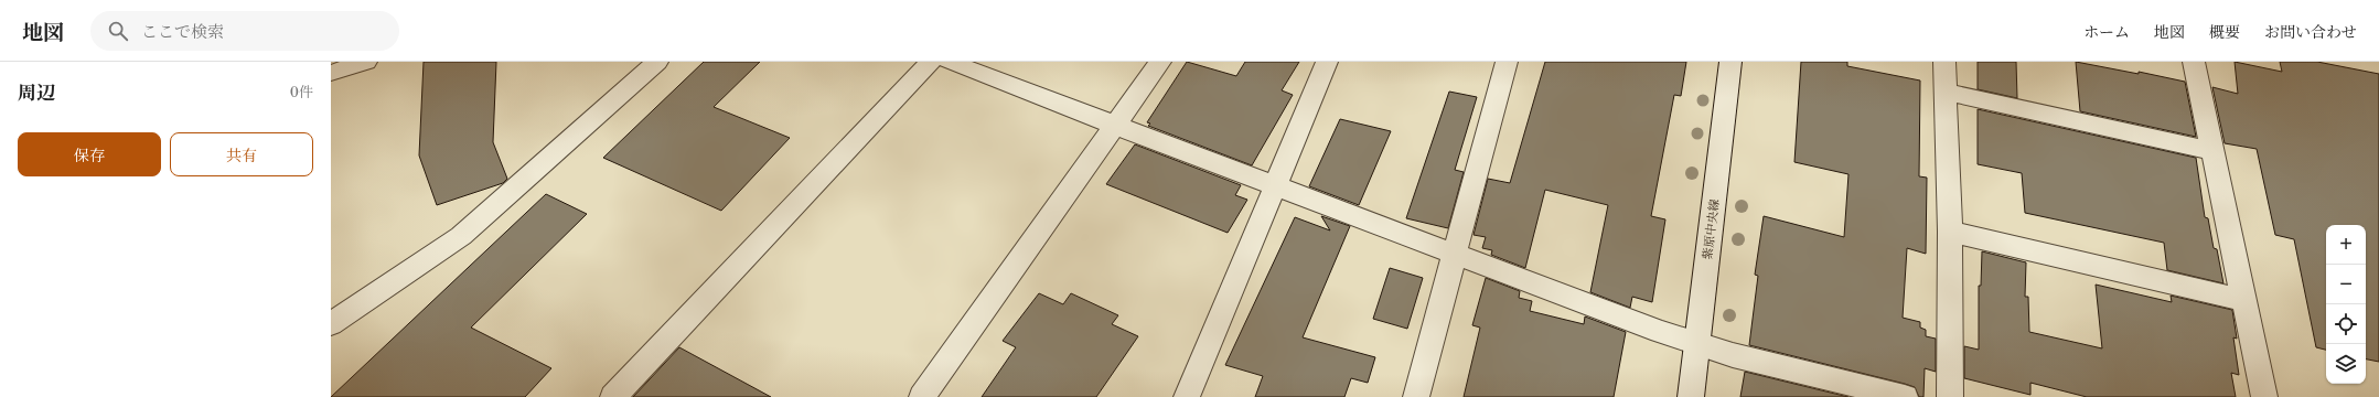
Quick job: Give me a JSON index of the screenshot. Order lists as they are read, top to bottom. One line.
{"streets":{"street":["紫原中央線"]},"page":{"header":"地図","search":"ここで検索","nav":["ホーム","地図","概要","お問い合わせ"],"heading":["周辺","0件"],"buttons":["保存","共有"],"map_buttons":["+","−"]}}
